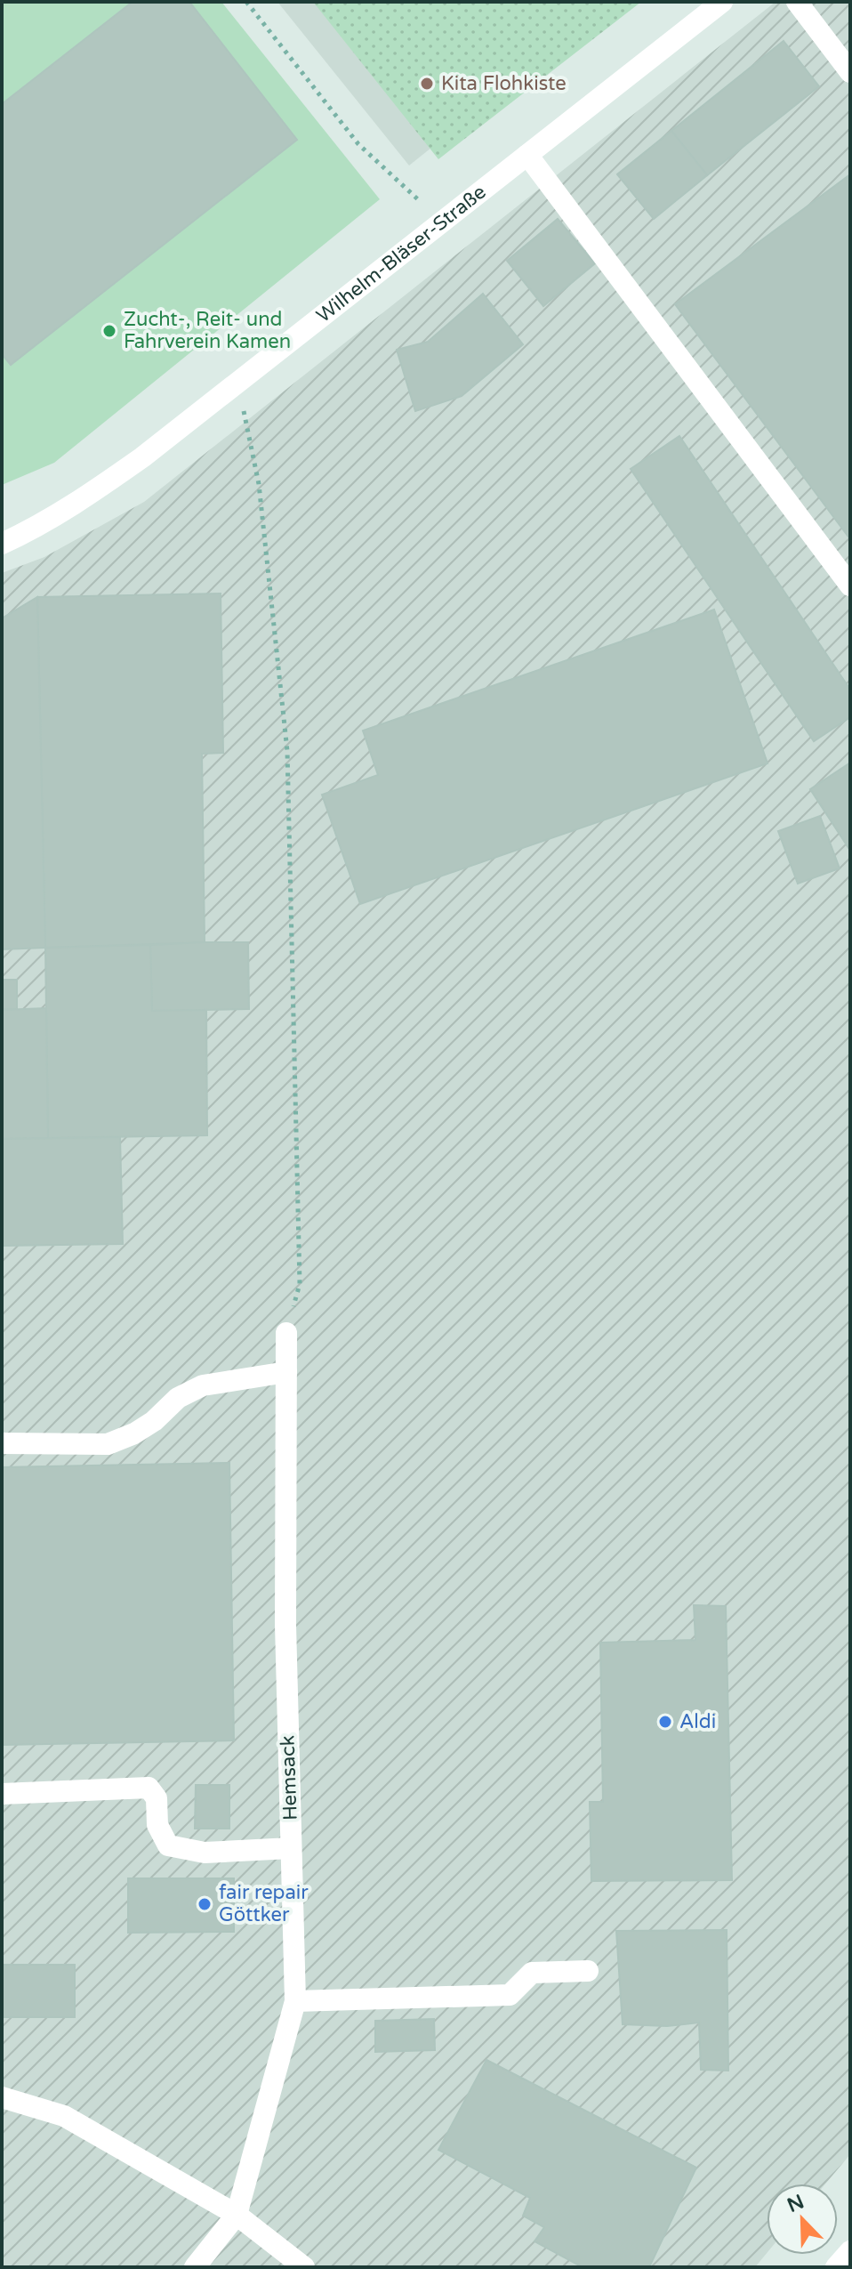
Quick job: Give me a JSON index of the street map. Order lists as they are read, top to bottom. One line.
{"streets":{"street":["Wilhelm-Bläser-Straße","Hemsack"]},"places":["Kita Flohkiste","Zucht-, Reit- und Fahrverein Kamen","Aldi","fair repair Göttker"],"north":"top left"}
